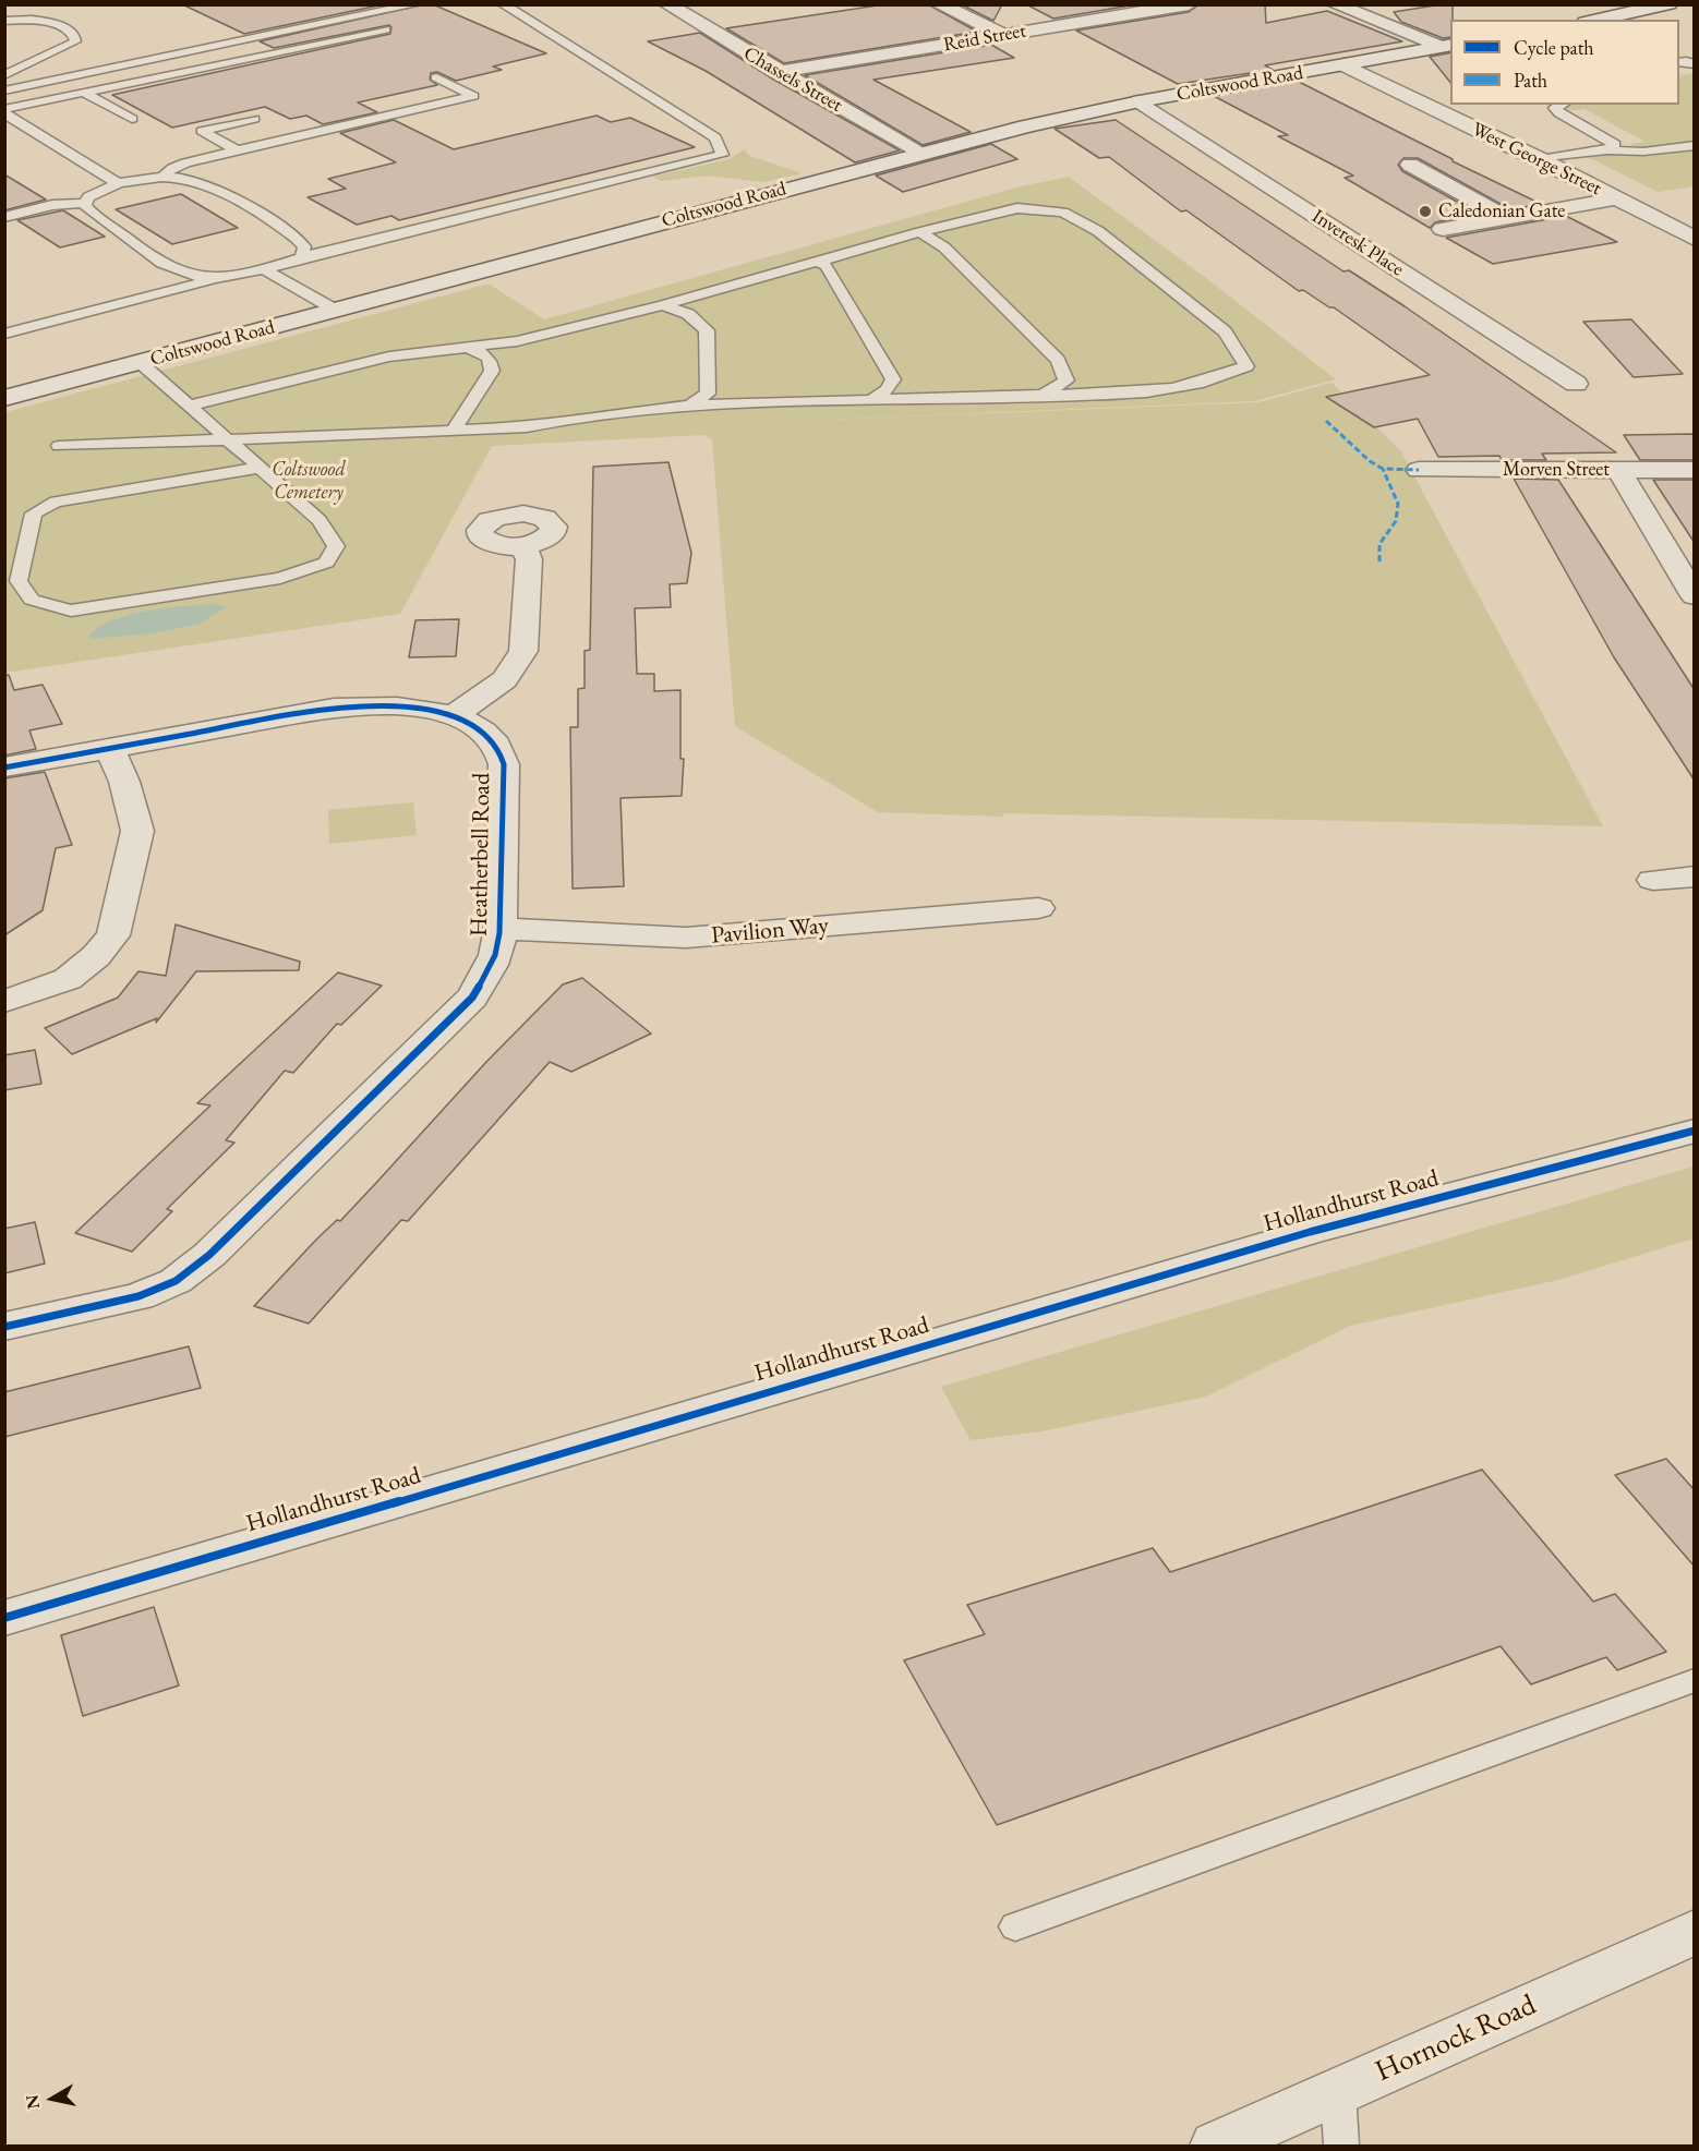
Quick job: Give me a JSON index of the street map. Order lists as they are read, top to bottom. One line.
{"streets":{"street":["Reid Street","Chassels Street","Coltswood Road","West George Street","Inveresk Place","Morven Street","Heatherbell Road","Pavilion Way","Hollandhurst Road","Hornock Road"]},"crossings":[["Reid Street","Chassels Street"],["Chassels Street","Coltswood Road"],["Coltswood Road","West George Street"],["Coltswood Road","Inveresk Place"],["Heatherbell Road","Pavilion Way"]],"parks":["Coltswood Cemetery"],"places":["Caledonian Gate"],"legend":["Cycle path","Path"],"north":"left"}
